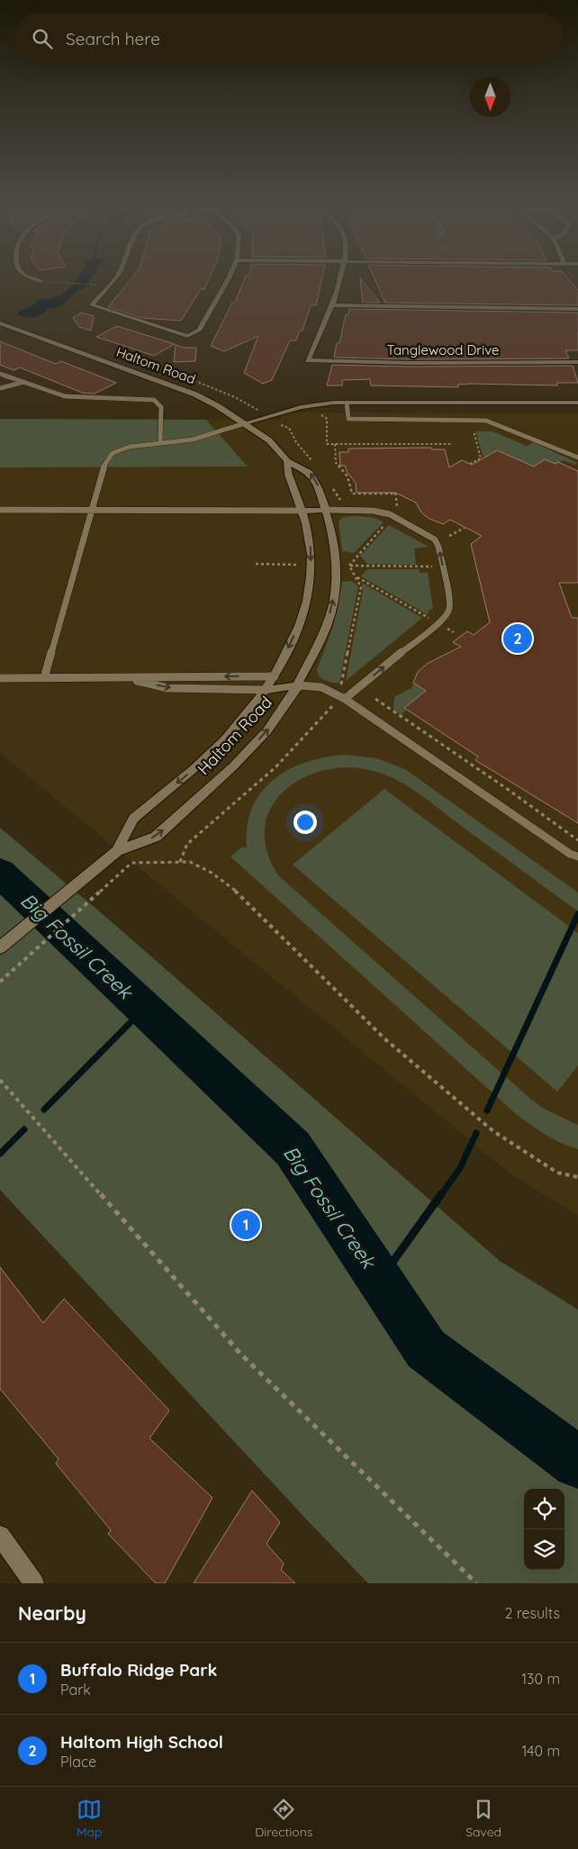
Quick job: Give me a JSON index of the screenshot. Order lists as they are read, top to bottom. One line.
{"streets":{"street":["Tanglewood Drive","Haltom Road"]},"water":["Big Fossil Creek"],"north":"bottom","page":{"search":"Search here","pins":["2","1"],"heading":["Nearby","2 results"],"list":[{"mark":"1","name":"Buffalo Ridge Park","note":"Park","value":"130 m"},{"mark":"2","name":"Haltom High School","note":"Place","value":"140 m"}],"nav":["Map","Directions","Saved"]}}
